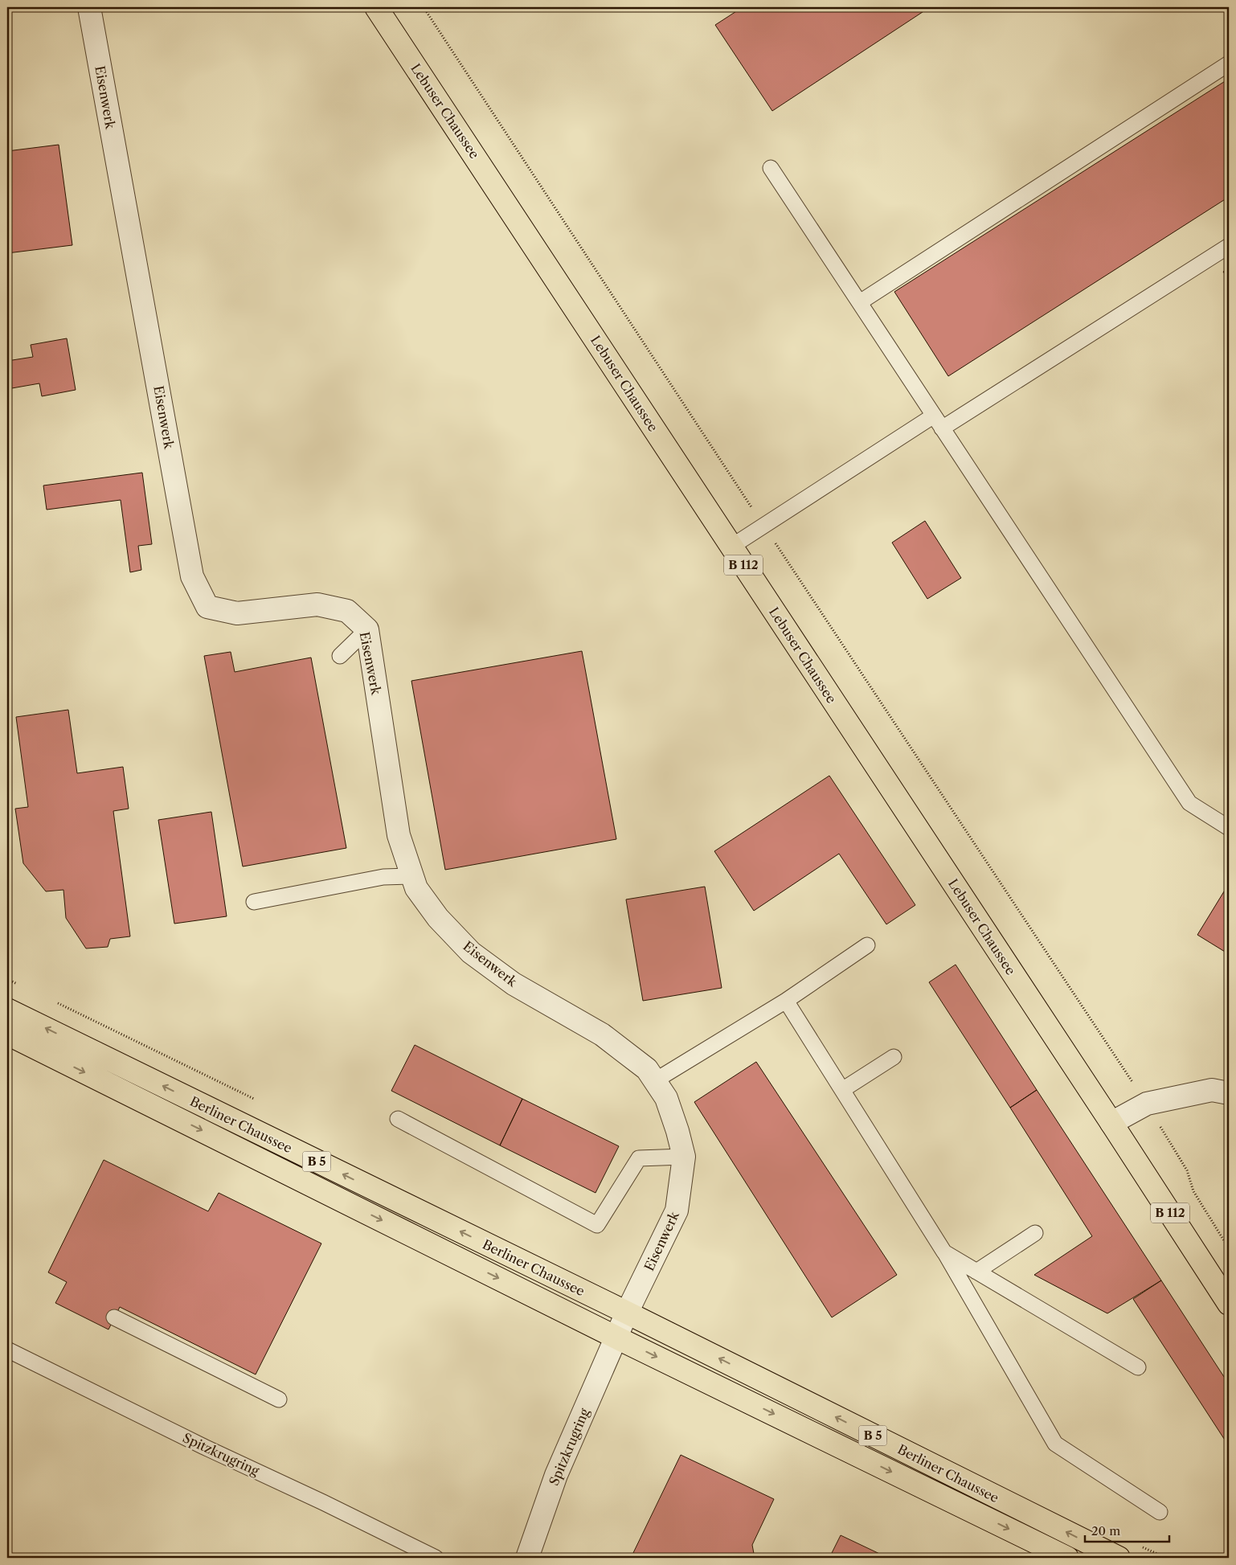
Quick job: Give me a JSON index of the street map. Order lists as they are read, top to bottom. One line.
{"streets":{"main road":["Lebuser Chaussee","B 112","Berliner Chaussee","B 5"],"street":["Eisenwerk","Spitzkrugring"]},"crossings":[["Eisenwerk","Berliner Chaussee"],["Berliner Chaussee","Spitzkrugring"]],"scale_bar":"20 m"}
